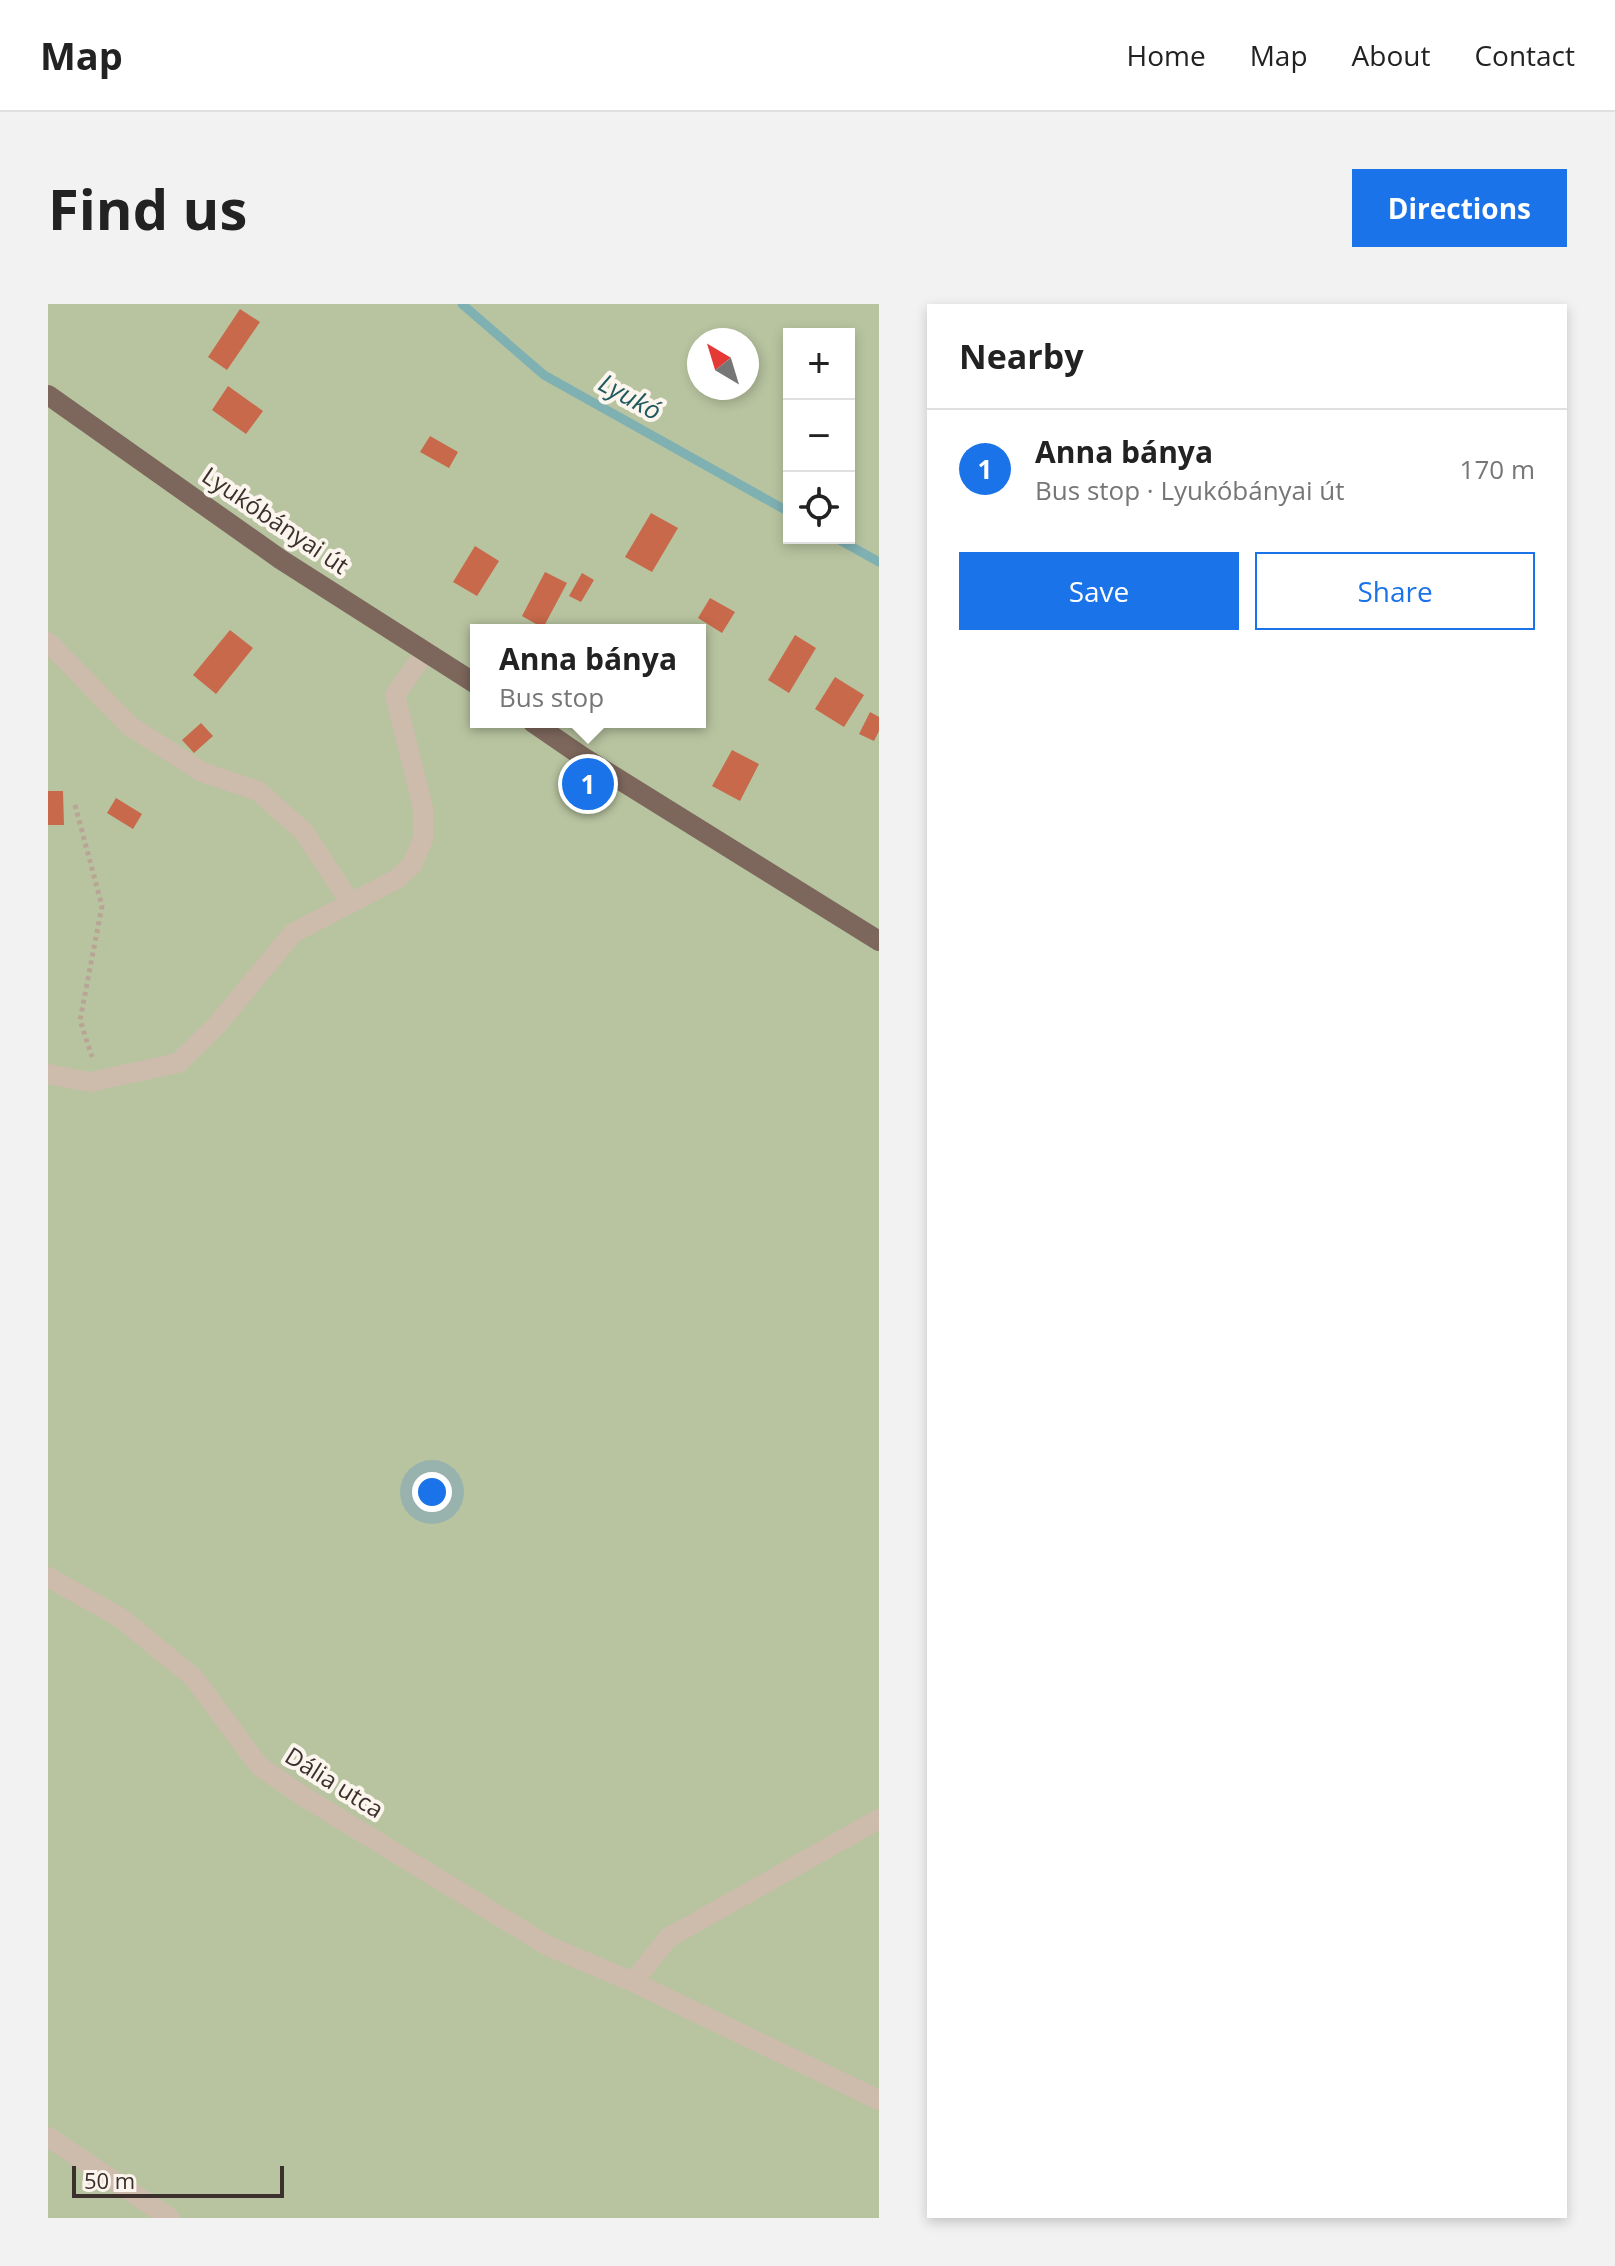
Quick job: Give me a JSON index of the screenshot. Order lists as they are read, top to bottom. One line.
{"streets":{"main road":["Lyukóbányai út"],"street":["Dália utca"]},"water":["Lyukó"],"scale_bar":"50 m","north":"top left","page":{"header":"Map","nav":["Home","Map","About","Contact"],"buttons":["Directions",["Save","Share"]],"title":"Find us","heading":"Nearby","map_buttons":["+","−"],"list":[{"mark":"1","name":"Anna bánya","note":"Bus stop · Lyukóbányai út","value":"170 m"}],"popup":["Anna bánya","Bus stop"],"pins":"1","scale":"50 m"}}
